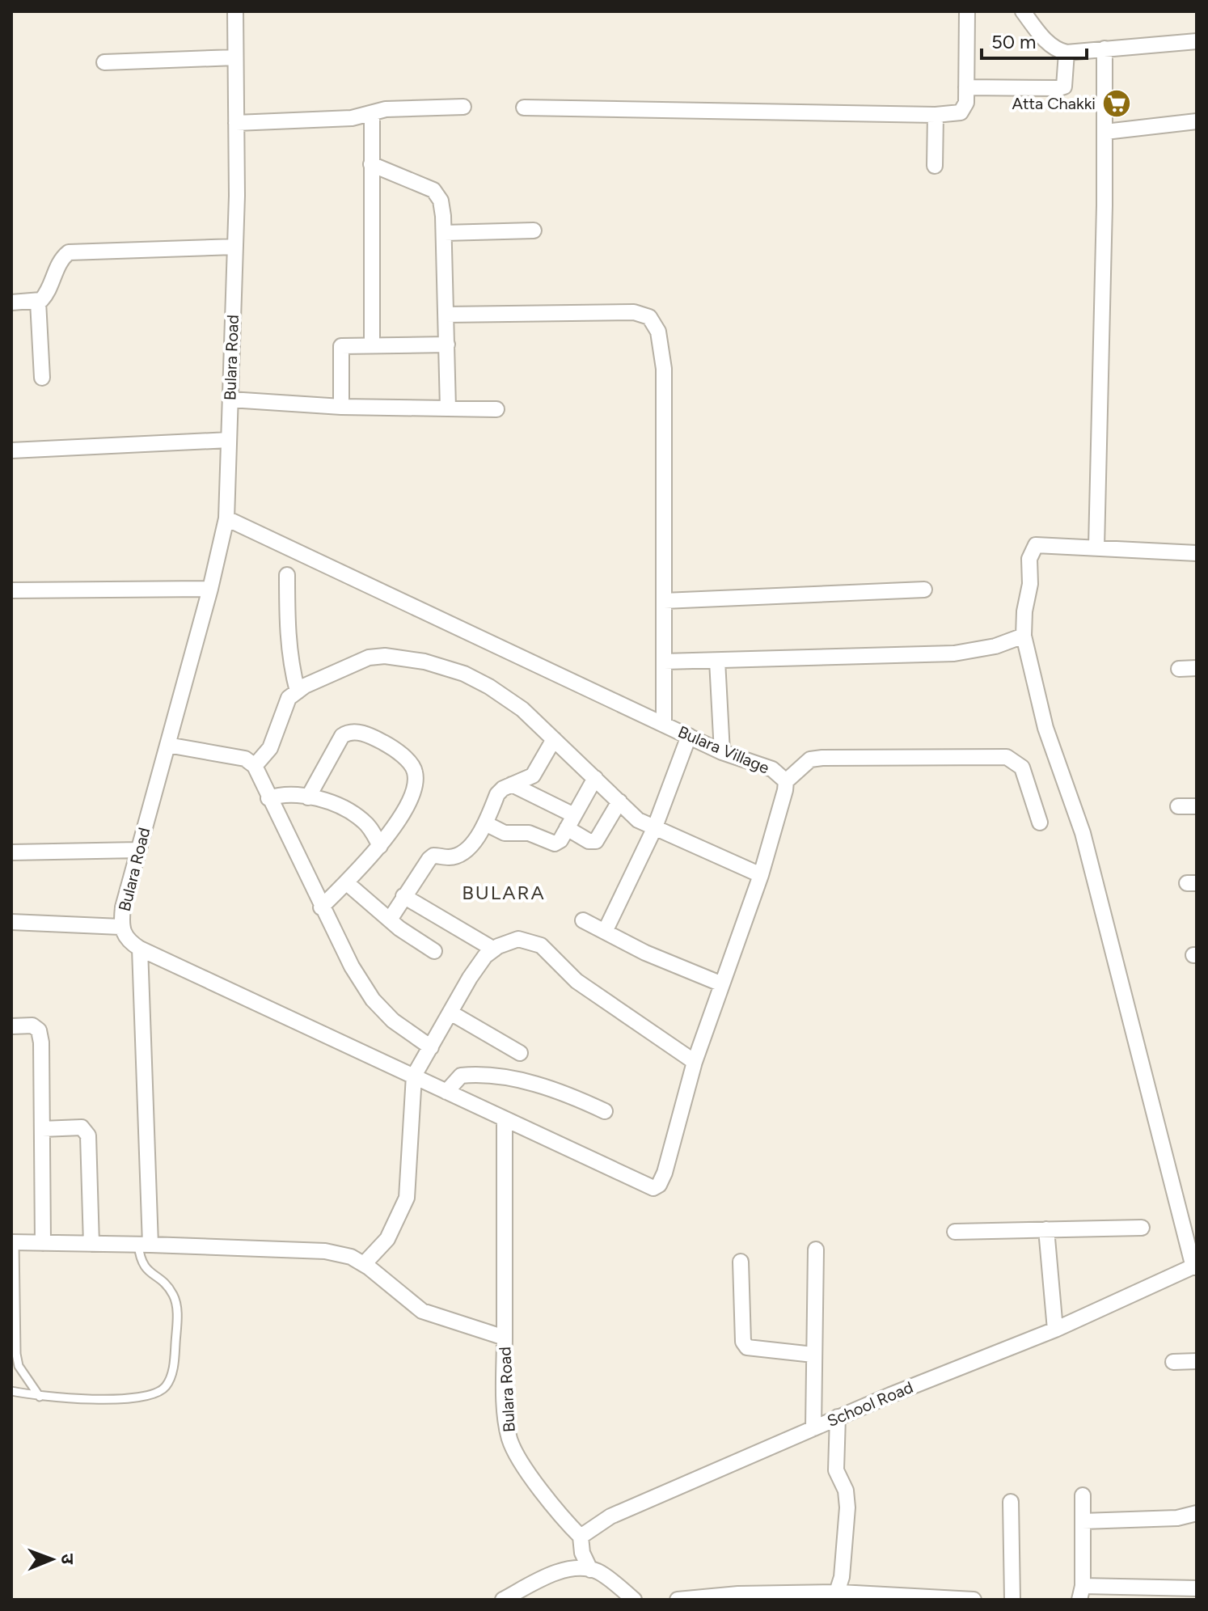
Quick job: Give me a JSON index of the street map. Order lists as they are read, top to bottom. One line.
{"streets":{"street":["Bulara Road","Bulara Village","School Road"]},"crossings":[["Bulara Road","Bulara Village"],["Bulara Road","School Road"]],"districts":["BULARA"],"places":{"supermarket":["Atta Chakki"]},"scale_bar":"50 m","north":"right"}
